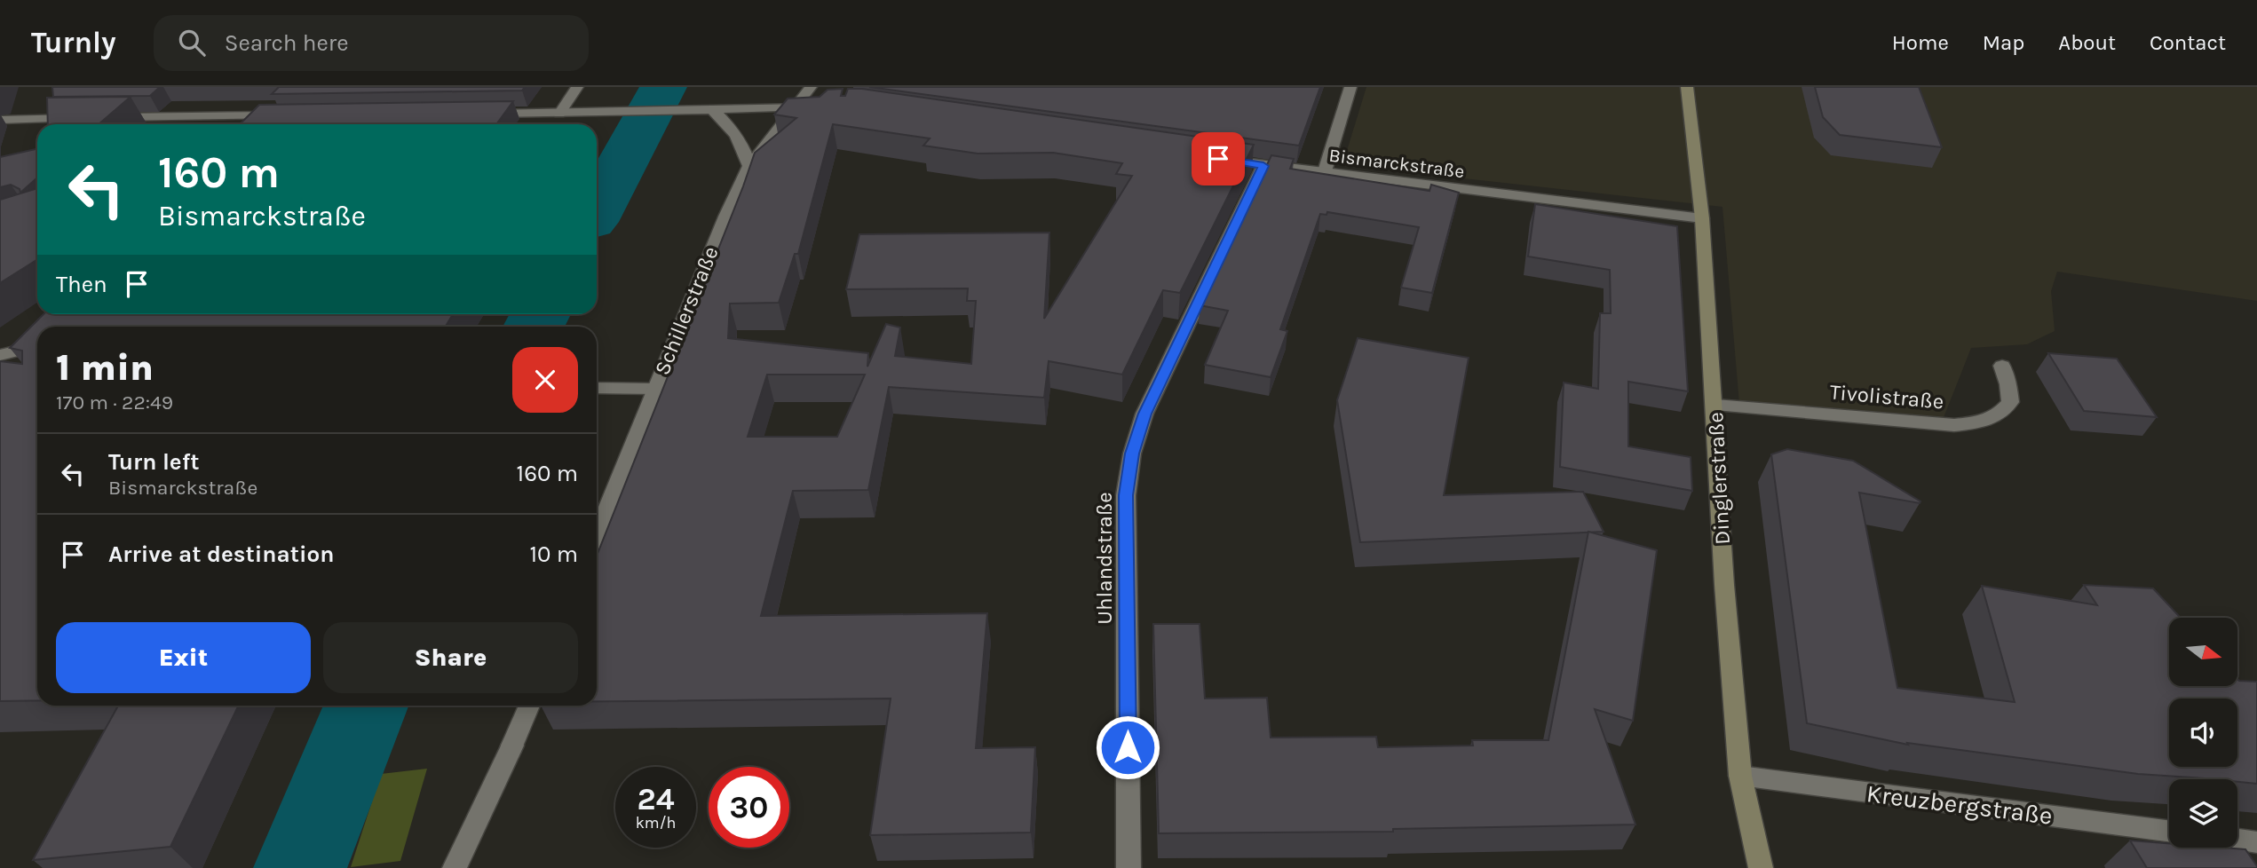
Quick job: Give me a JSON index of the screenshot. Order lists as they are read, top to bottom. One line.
{"streets":{"main road":["Dinglerstraße"],"street":["Bismarckstraße","Schillerstraße","Tivolistraße","Uhlandstraße","Kreuzbergstraße"]},"crossings":[["Bismarckstraße","Dinglerstraße"],["Bismarckstraße","Uhlandstraße"],["Tivolistraße","Dinglerstraße"],["Dinglerstraße","Kreuzbergstraße"]],"north":"right","page":{"header":"Turnly","search":"Search here","nav":["Home","Map","About","Contact"],"turn":["160 m","Bismarckstraße"],"then":"Then","heading":["1 min","170 m · 22:49"],"list":[{"name":"Turn left","note":"Bismarckstraße","value":"160 m"},{"name":"Arrive at destination","value":"10 m"}],"buttons":["Exit","Share"],"speed":"24 km/h","limit":"30"}}
